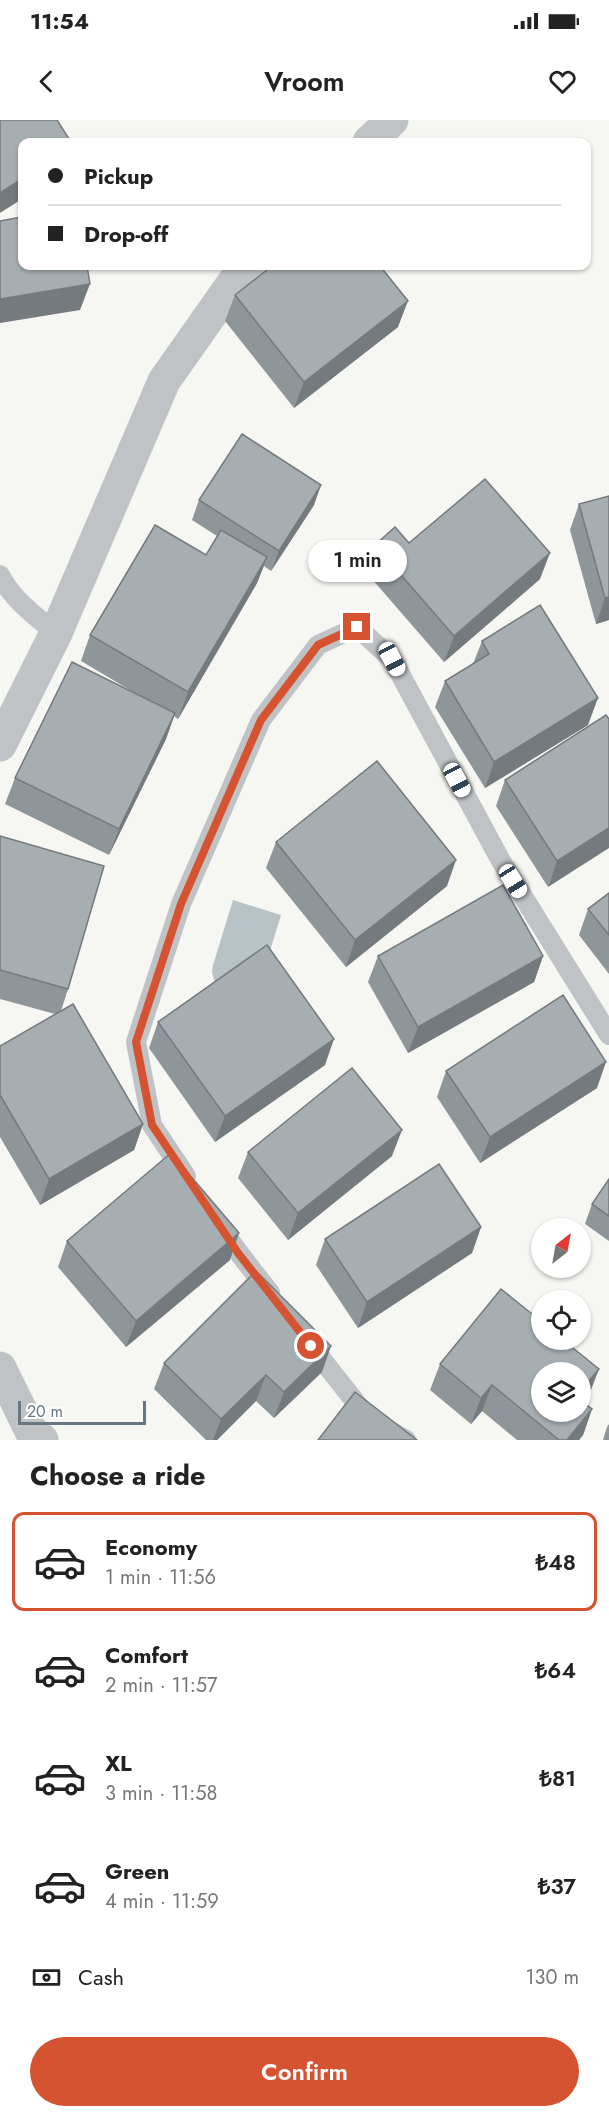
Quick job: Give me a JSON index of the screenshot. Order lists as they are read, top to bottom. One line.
{"scale_bar":"20 m","north":"top right","page":{"status":"11:54","header":"Vroom","banner":["Pickup","Drop-off"],"bubble":"1 min","scale":"20 m","heading":"Choose a ride","list":[{"name":"Economy","note":"1 min · 11:56","value":"₺48"},{"name":"Comfort","note":"2 min · 11:57","value":"₺64"},{"name":"XL","note":"3 min · 11:58","value":"₺81"},{"name":"Green","note":"4 min · 11:59","value":"₺37"}],"pay":["Cash","130 m"],"buttons":"Confirm"}}
